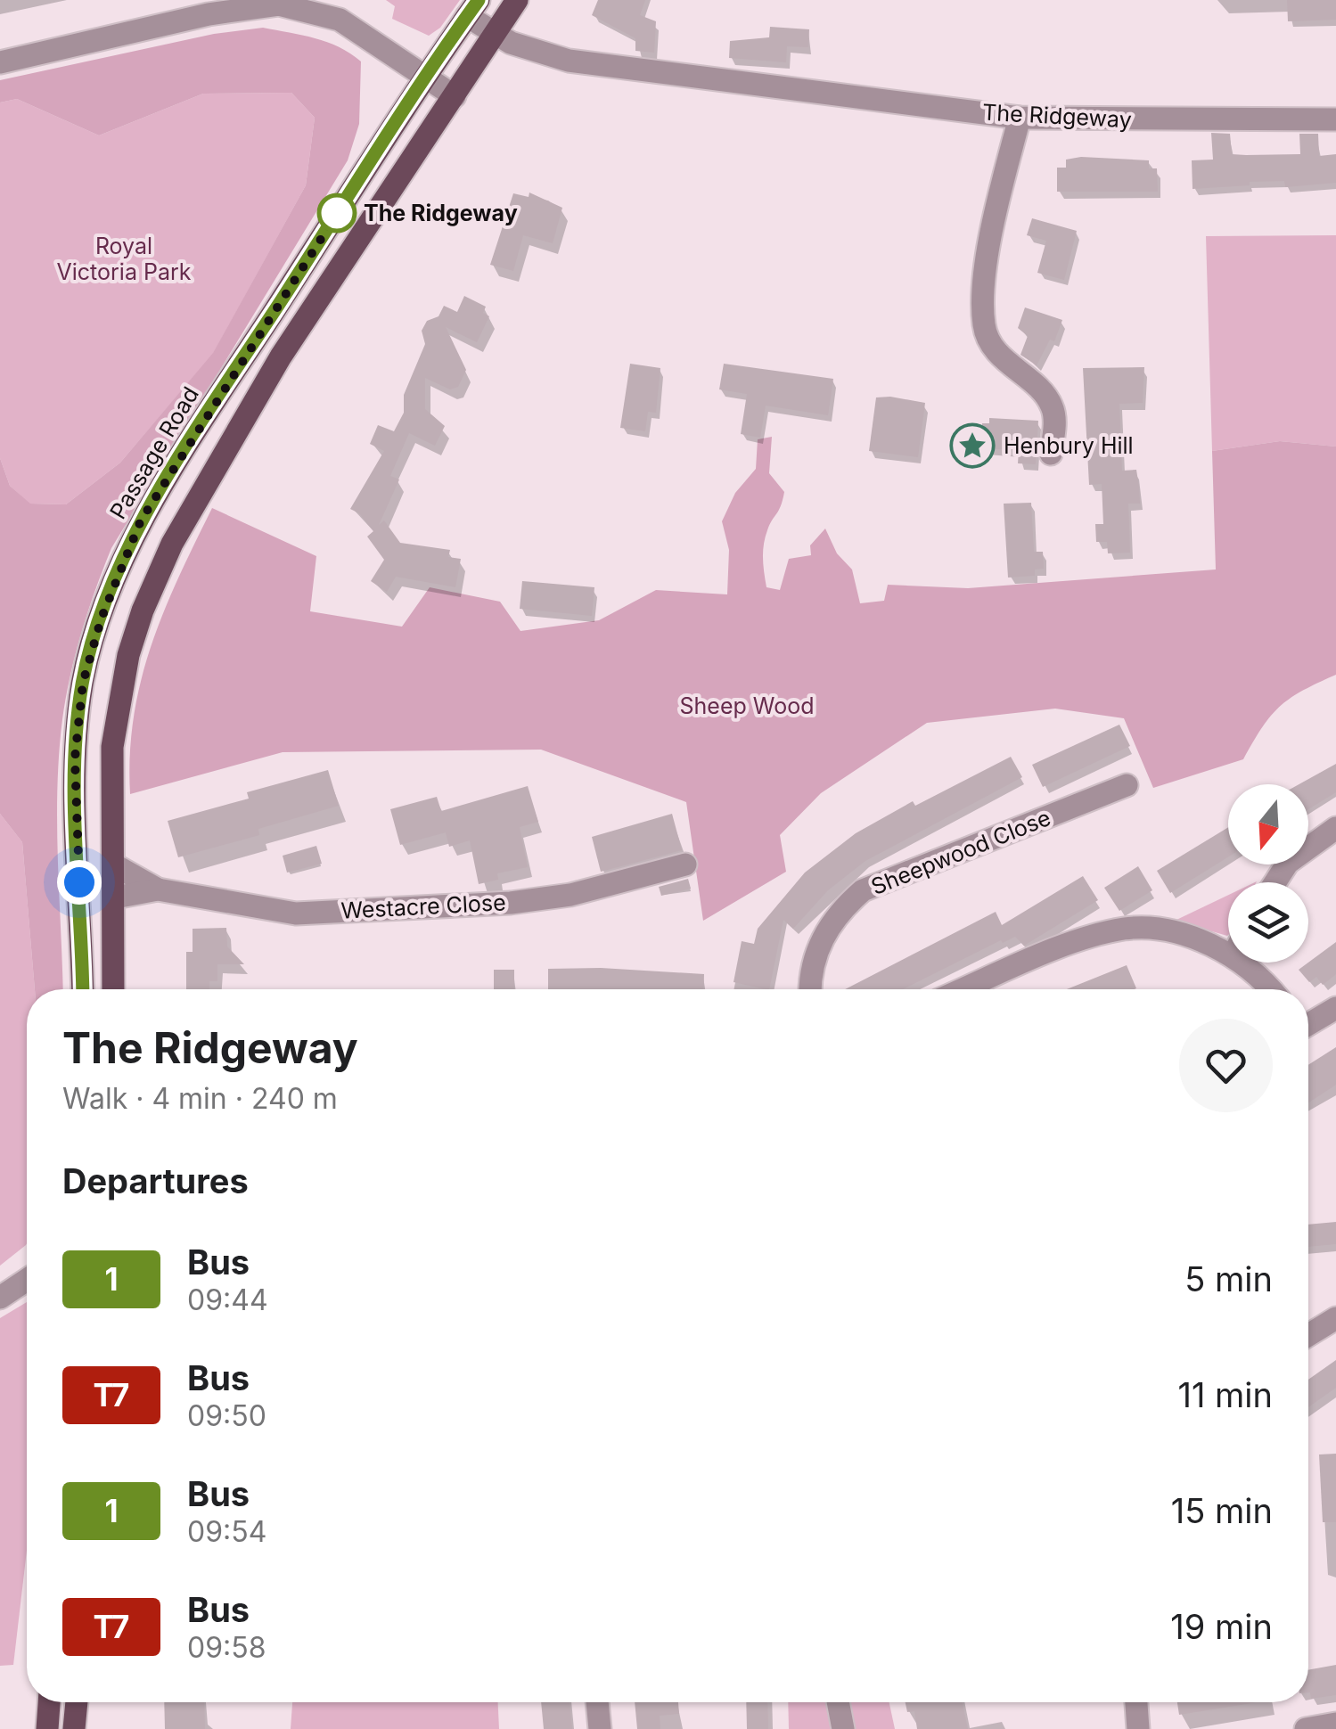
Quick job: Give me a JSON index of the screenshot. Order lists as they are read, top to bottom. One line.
{"streets":{"main road":["Passage Road"],"street":["The Ridgeway","Sheepwood Close","Westacre Close"]},"crossings":[["The Ridgeway","Passage Road"]],"parks":["Royal Victoria Park","Sheep Wood"],"places":{"other":["The Ridgeway"],"place":["Henbury Hill"]},"lines":["bus line 1"],"north":"bottom","page":{"heading":[["The Ridgeway","Walk · 4 min · 240 m"],"Departures"],"list":[{"mark":"1","name":"Bus","note":"09:44","value":"5 min"},{"mark":"T7","name":"Bus","note":"09:50","value":"11 min"},{"mark":"1","name":"Bus","note":"09:54","value":"15 min"},{"mark":"T7","name":"Bus","note":"09:58","value":"19 min"}]}}
